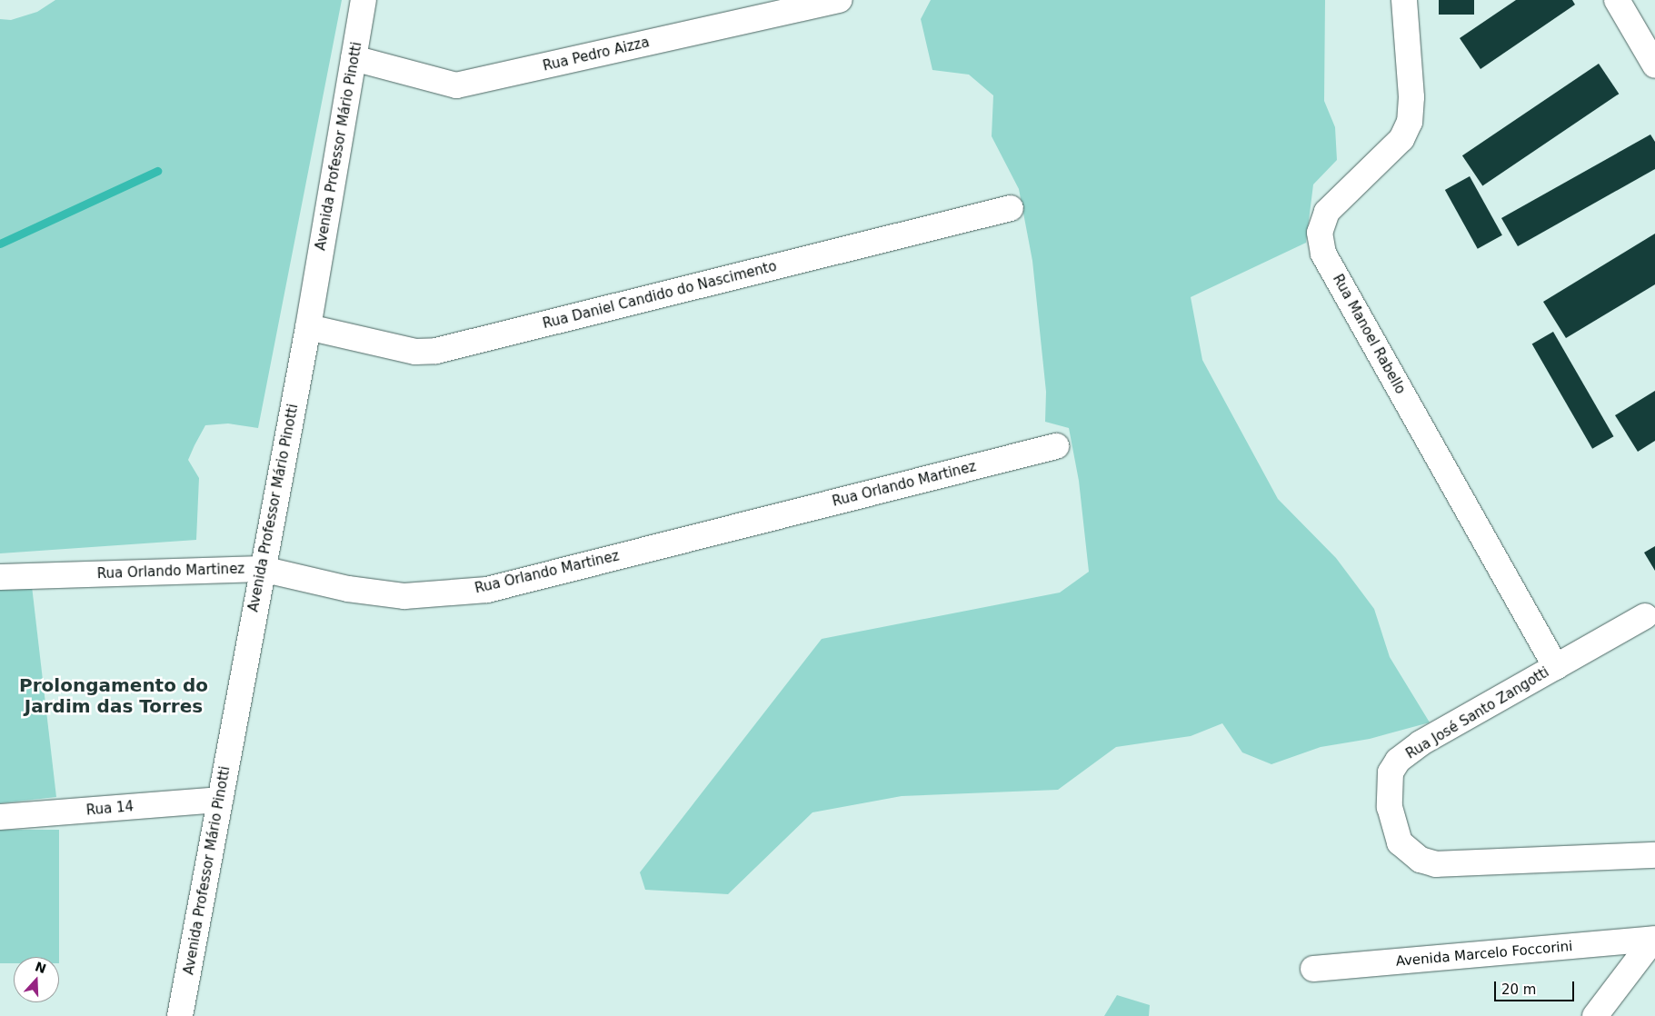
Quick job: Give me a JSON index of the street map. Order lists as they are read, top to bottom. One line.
{"streets":{"street":["Rua Pedro Aizza","Avenida Professor Mário Pinotti","Rua Daniel Candido do Nascimento","Rua Manoel Rabello","Rua Orlando Martinez","Rua José Santo Zangotti","Rua 14","Avenida Marcelo Foccorini"]},"crossings":[["Rua Pedro Aizza","Avenida Professor Mário Pinotti"],["Avenida Professor Mário Pinotti","Rua Daniel Candido do Nascimento"],["Avenida Professor Mário Pinotti","Rua Orlando Martinez"],["Avenida Professor Mário Pinotti","Rua 14"],["Rua Manoel Rabello","Rua José Santo Zangotti"]],"districts":["Prolongamento do Jardim das Torres"],"scale_bar":"20 m","north":"top"}
